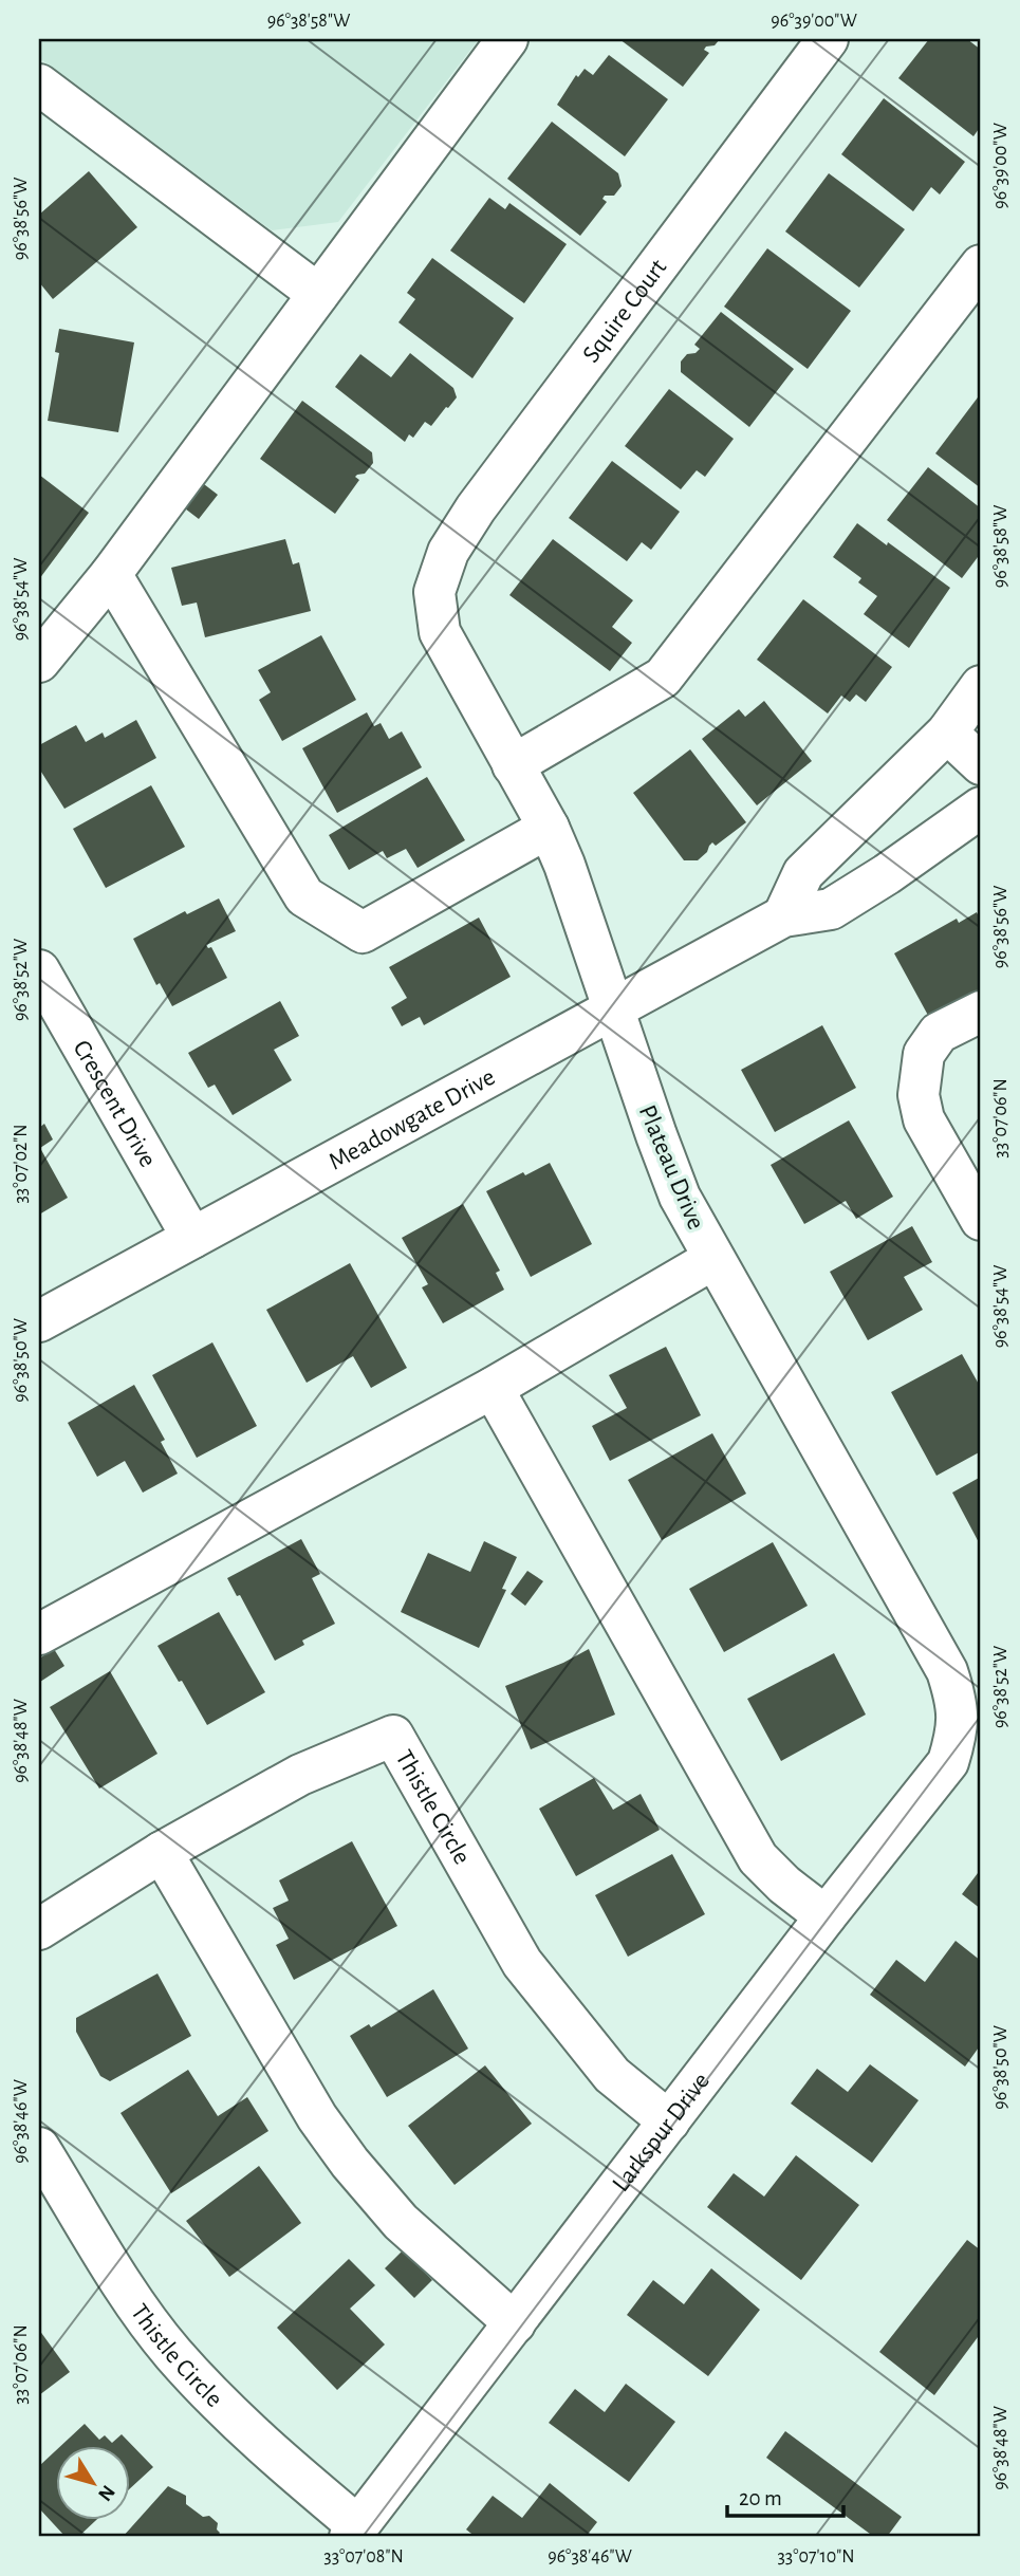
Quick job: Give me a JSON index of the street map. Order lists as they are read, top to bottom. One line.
{"streets":{"street":["Squire Court","Crescent Drive","Meadowgate Drive","Plateau Drive","Thistle Circle","Larkspur Drive"]},"crossings":[["Squire Court","Plateau Drive"],["Crescent Drive","Meadowgate Drive"],["Meadowgate Drive","Plateau Drive"],["Plateau Drive","Larkspur Drive"],["Thistle Circle","Larkspur Drive"]],"scale_bar":"20 m","north":"bottom right","coordinates":["96°38'58\"W","96°39'00\"W","96°38'56\"W","96°38'54\"W","96°38'52\"W","33°07'06\"N","33°07'02\"N","96°38'50\"W","96°38'48\"W","96°38'46\"W","33°07'08\"N","33°07'10\"N"]}
